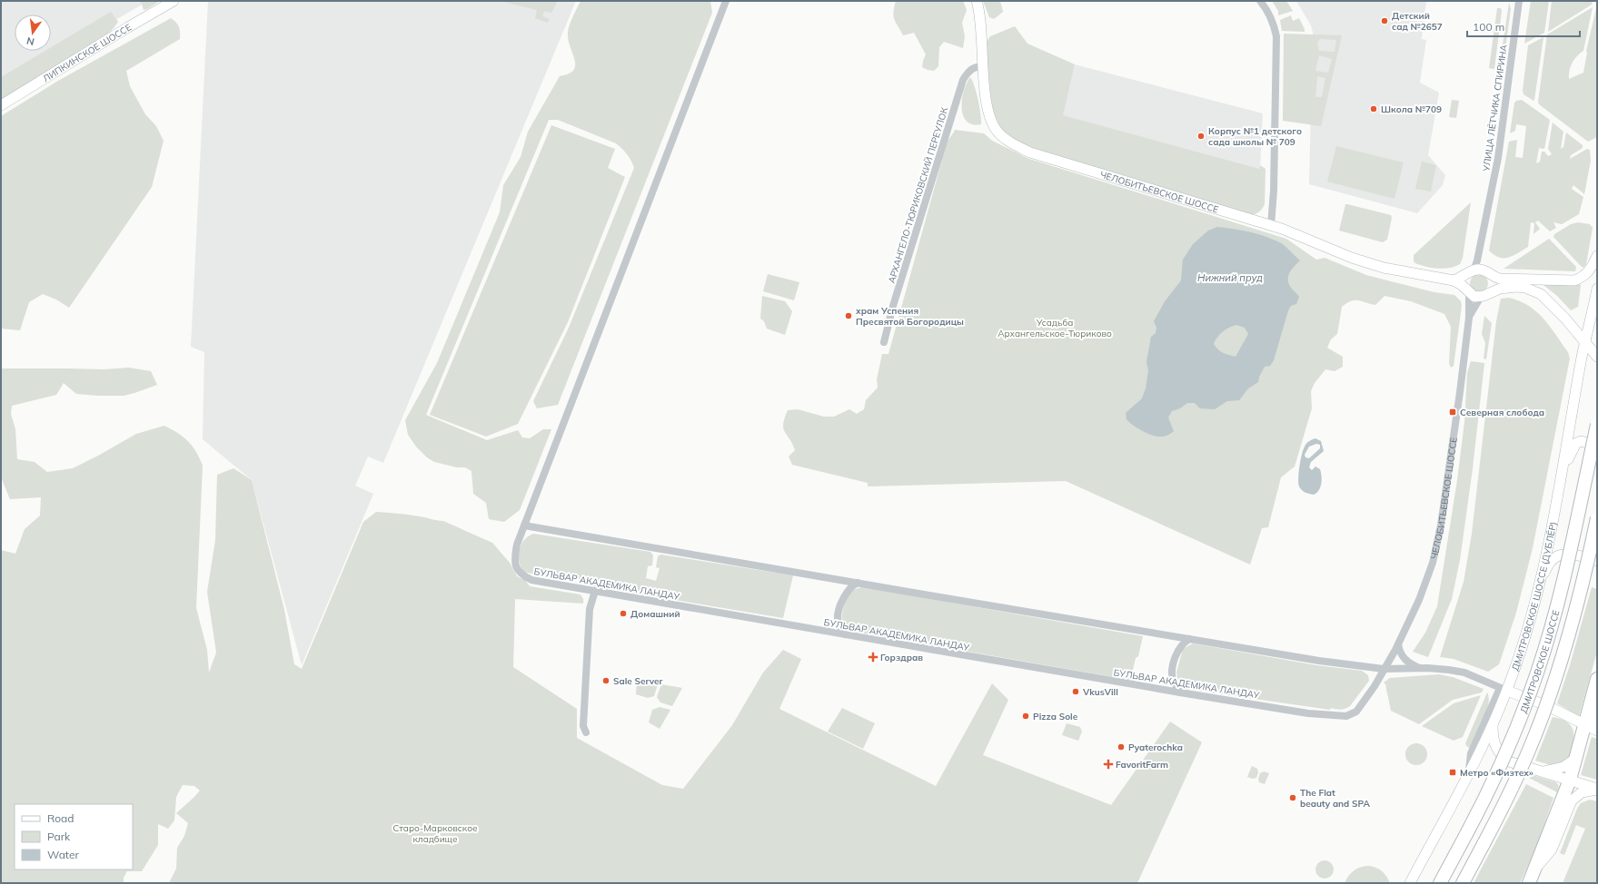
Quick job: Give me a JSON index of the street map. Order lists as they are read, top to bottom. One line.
{"streets":{"highway":["ДМИТРОВСКОЕ ШОССЕ"],"street":["ЛИПКИНСКОЕ ШОССЕ","УЛИЦА ЛЁТЧИКА СПИРИНА","ЧЕЛОБИТЬЕВСКОЕ ШОССЕ","АРХАНГЕЛО-ТЮРИКОВСКИЙ ПЕРЕУЛОК","БУЛЬВАР АКАДЕМИКА ЛАНДАУ","ДМИТРОВСКОЕ ШОССЕ (ДУБЛЁР)"]},"crossings":[["УЛИЦА ЛЁТЧИКА СПИРИНА","ЧЕЛОБИТЬЕВСКОЕ ШОССЕ"],["ЧЕЛОБИТЬЕВСКОЕ ШОССЕ","АРХАНГЕЛО-ТЮРИКОВСКИЙ ПЕРЕУЛОК"],["ЧЕЛОБИТЬЕВСКОЕ ШОССЕ","БУЛЬВАР АКАДЕМИКА ЛАНДАУ"]],"water":["Нижний пруд"],"parks":["Усадьба Архангельское-Тюриково","Старо-Марковское кладбище"],"places":{"other":["Детский сад №2657","Школа №709","Корпус №1 детского сада школы № 709","храм Успения Пресвятой Богородицы","Домашний","Sale Server","VkusVill","Pizza Sole","Pyaterochka","The Flat beauty and SPA"],"transit":["Северная слобода","Метро «Физтех»"],"health":["Горздрав","FavoritFarm"]},"legend":["Road","Park","Water"],"scale_bar":"100 m","north":"bottom"}
